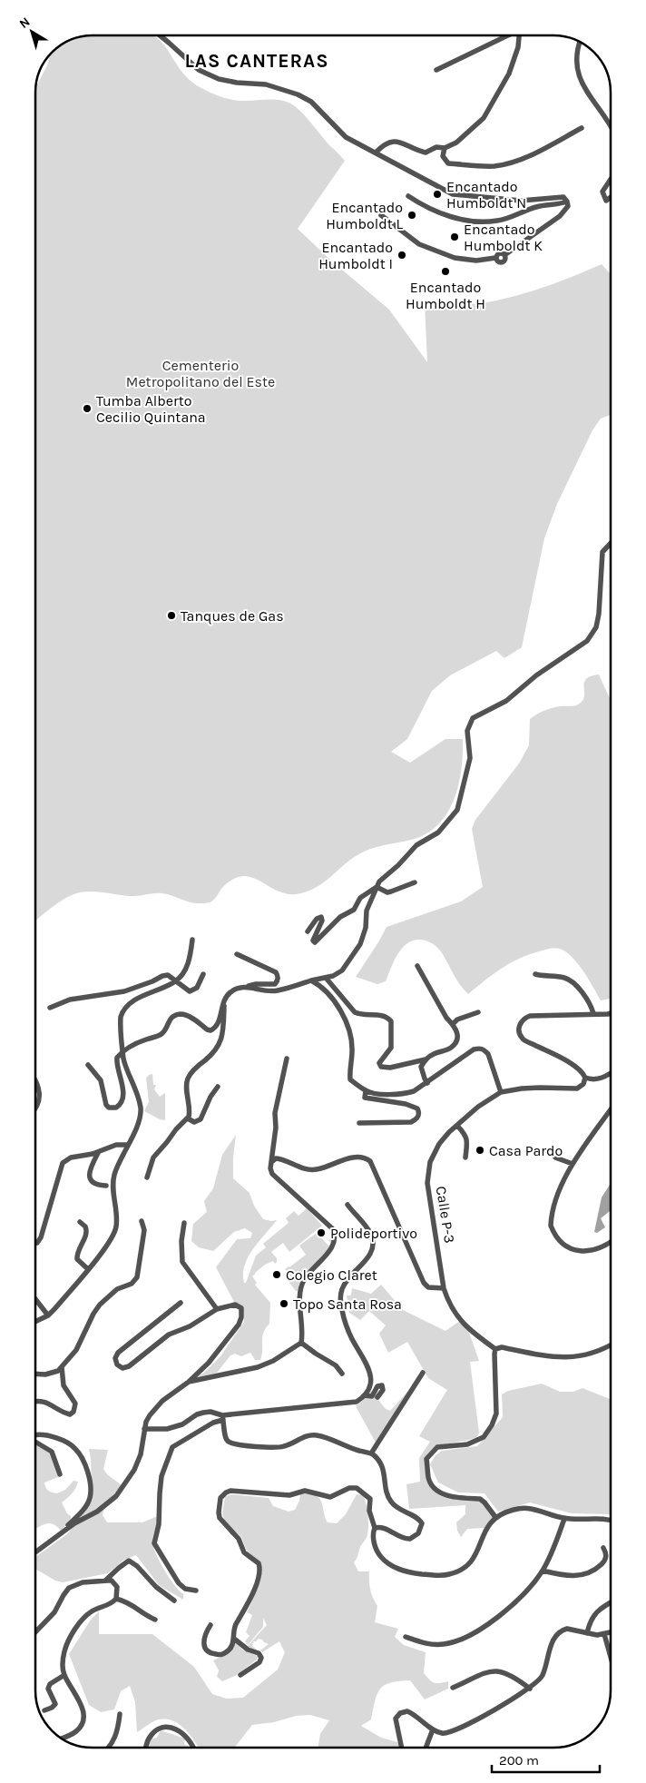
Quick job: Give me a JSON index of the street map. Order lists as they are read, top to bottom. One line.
{"streets":{"street":["Calle P-3"]},"districts":["LAS CANTERAS"],"parks":["Cementerio Metropolitano del Este"],"places":["Encantado Humboldt N","Encantado Humboldt L","Encantado Humboldt K","Encantado Humboldt I","Encantado Humboldt H","Tumba Alberto Cecilio Quintana","Tanques de Gas","Casa Pardo","Polideportivo","Colegio Claret","Topo Santa Rosa"],"scale_bar":"200 m","north":"top left"}
